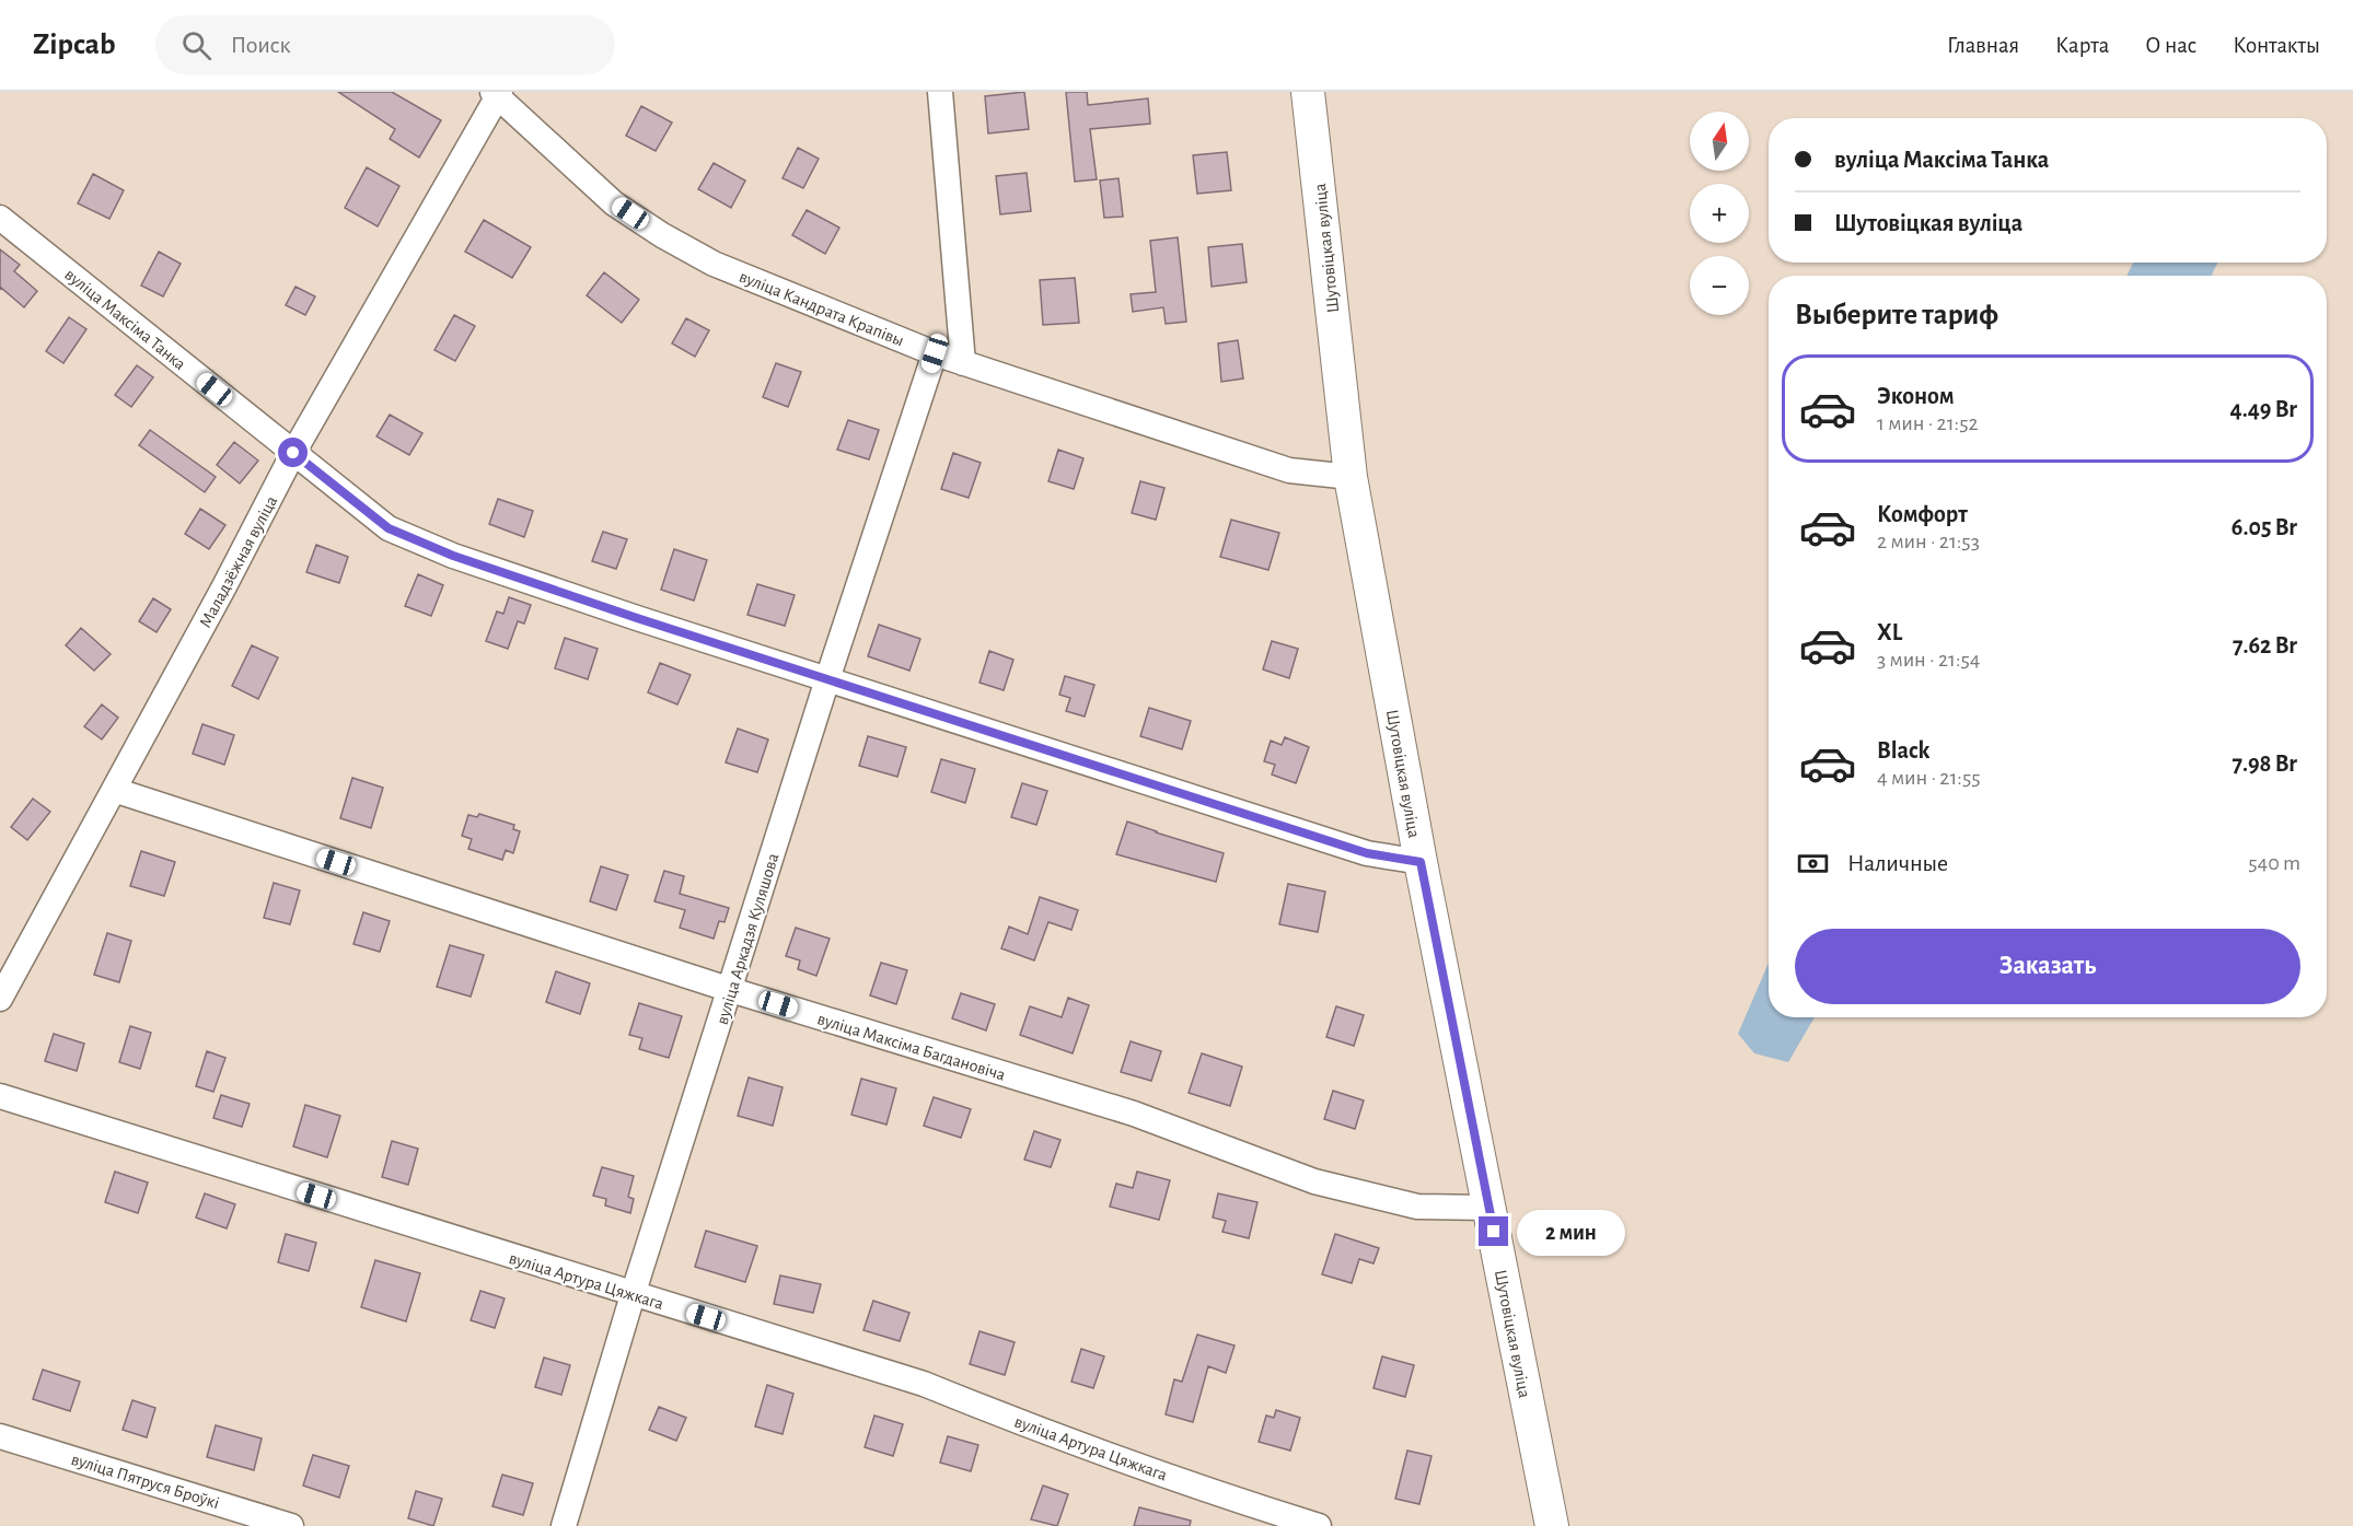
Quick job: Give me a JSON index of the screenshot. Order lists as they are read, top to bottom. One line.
{"streets":{"main road":["Шутовіцкая вуліца"],"street":["вуліца Кандрата Крапівы","вуліца Максіма Танка","Маладзёжная вуліца","вуліца Аркадзя Куляшова","вуліца Максіма Багдановіча","вуліца Артура Цяжкага","вуліца Пятруся Броўкі"]},"crossings":[["Шутовіцкая вуліца","вуліца Кандрата Крапівы"],["Шутовіцкая вуліца","вуліца Максіма Танка"],["Шутовіцкая вуліца","вуліца Максіма Багдановіча"],["вуліца Кандрата Крапівы","Маладзёжная вуліца"],["вуліца Кандрата Крапівы","вуліца Аркадзя Куляшова"],["вуліца Максіма Танка","Маладзёжная вуліца"],["вуліца Максіма Танка","вуліца Аркадзя Куляшова"],["Маладзёжная вуліца","вуліца Максіма Багдановіча"],["вуліца Аркадзя Куляшова","вуліца Максіма Багдановіча"],["вуліца Аркадзя Куляшова","вуліца Артура Цяжкага"]],"north":"top","page":{"header":"Zipcab","search":"Поиск","nav":["Главная","Карта","О нас","Контакты"],"map_buttons":["+","−"],"banner":["вуліца Максіма Танка","Шутовіцкая вуліца"],"heading":"Выберите тариф","list":[{"name":"Эконом","note":"1 мин · 21:52","value":"4.49 Br"},{"name":"Комфорт","note":"2 мин · 21:53","value":"6.05 Br"},{"name":"XL","note":"3 мин · 21:54","value":"7.62 Br"},{"name":"Black","note":"4 мин · 21:55","value":"7.98 Br"}],"pay":["Наличные","540 m"],"buttons":"Заказать","bubble":"2 мин"}}
